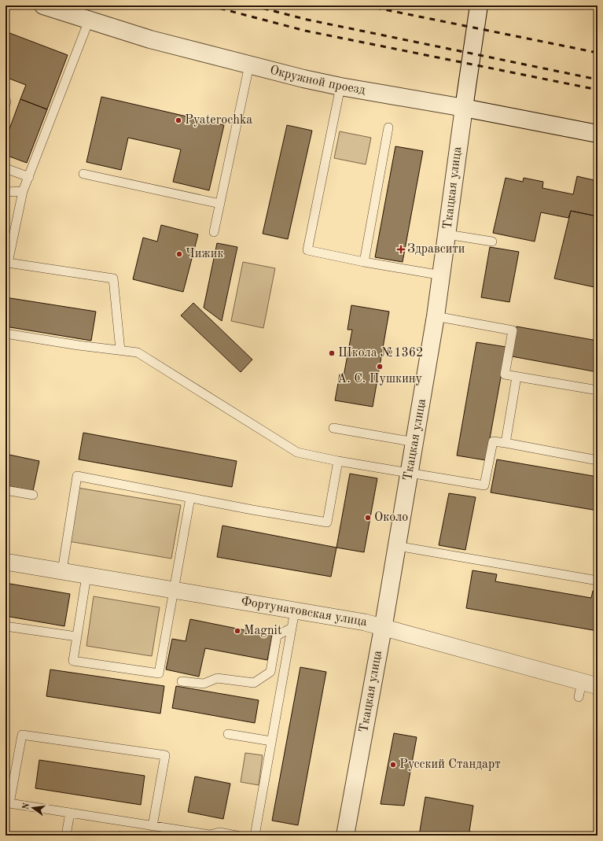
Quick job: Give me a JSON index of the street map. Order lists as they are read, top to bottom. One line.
{"streets":{"street":["Окружной проезд","Ткацкая улица","Фортунатовская улица"]},"crossings":[["Окружной проезд","Ткацкая улица"],["Ткацкая улица","Фортунатовская улица"]],"places":{"other":["Pyaterochka","Чижик","Школа №1362","А. С. Пушкину","Около","Magnit","Русский Стандарт"],"health":["Здравсити"]},"north":"left"}
